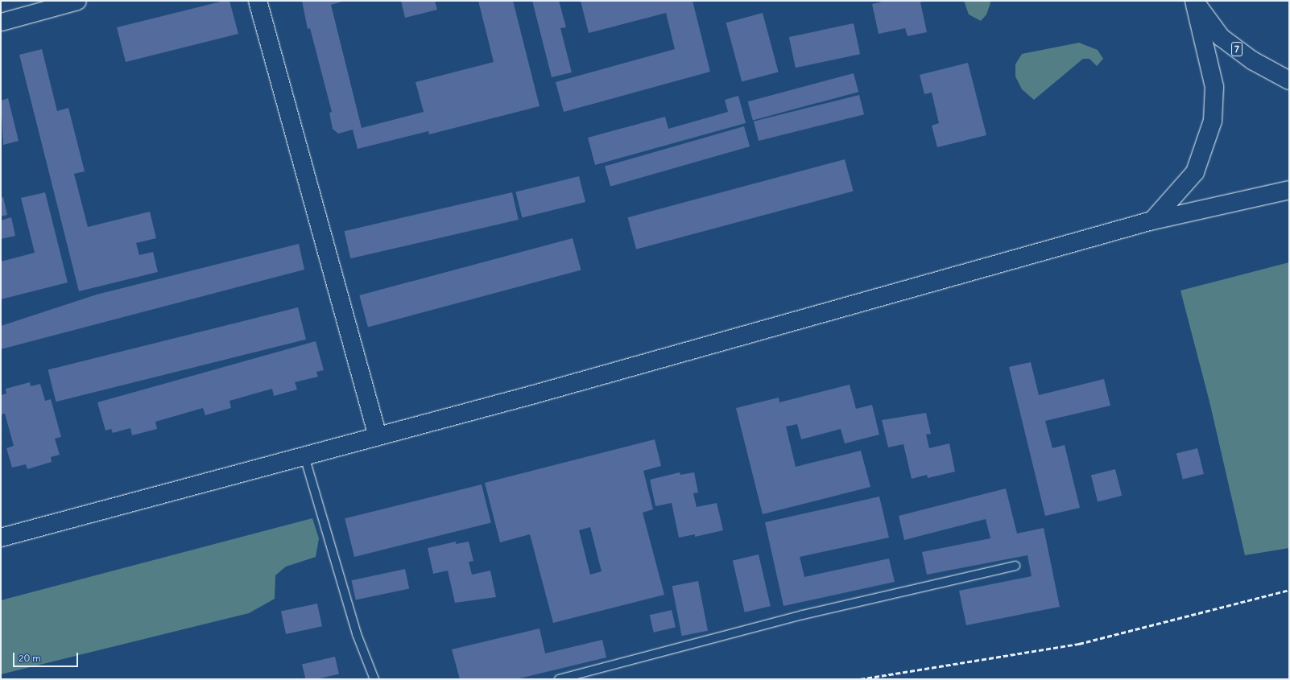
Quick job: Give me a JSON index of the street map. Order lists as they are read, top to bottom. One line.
{"streets":{"main road":["7"]},"scale_bar":"20 m"}
